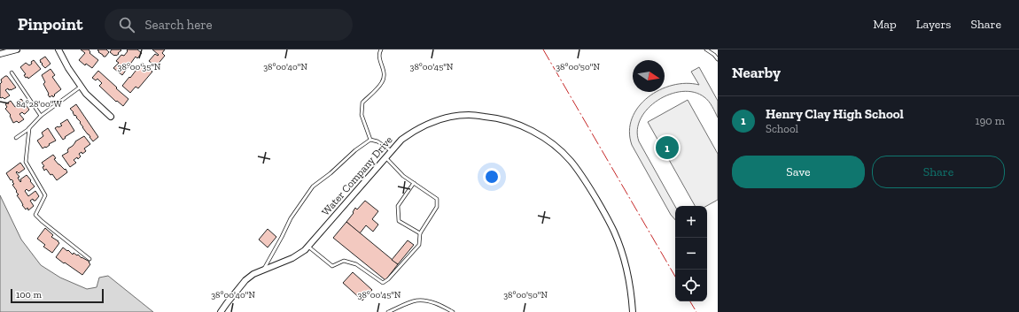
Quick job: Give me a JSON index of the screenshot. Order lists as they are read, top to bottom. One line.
{"streets":{"street":["Water Company Drive"]},"scale_bar":"100 m","north":"right","page":{"header":"Pinpoint","search":"Search here","nav":["Map","Layers","Share"],"heading":"Nearby","list":[{"mark":"1","name":"Henry Clay High School","note":"School","value":"190 m"}],"pins":"1","buttons":["Save","Share"],"map_buttons":["+","−"],"scale":"100 m"},"coordinates":["38°00'35\"N","38°00'40\"N","38°00'45\"N","38°00'50\"N","84°28'00\"W"]}
